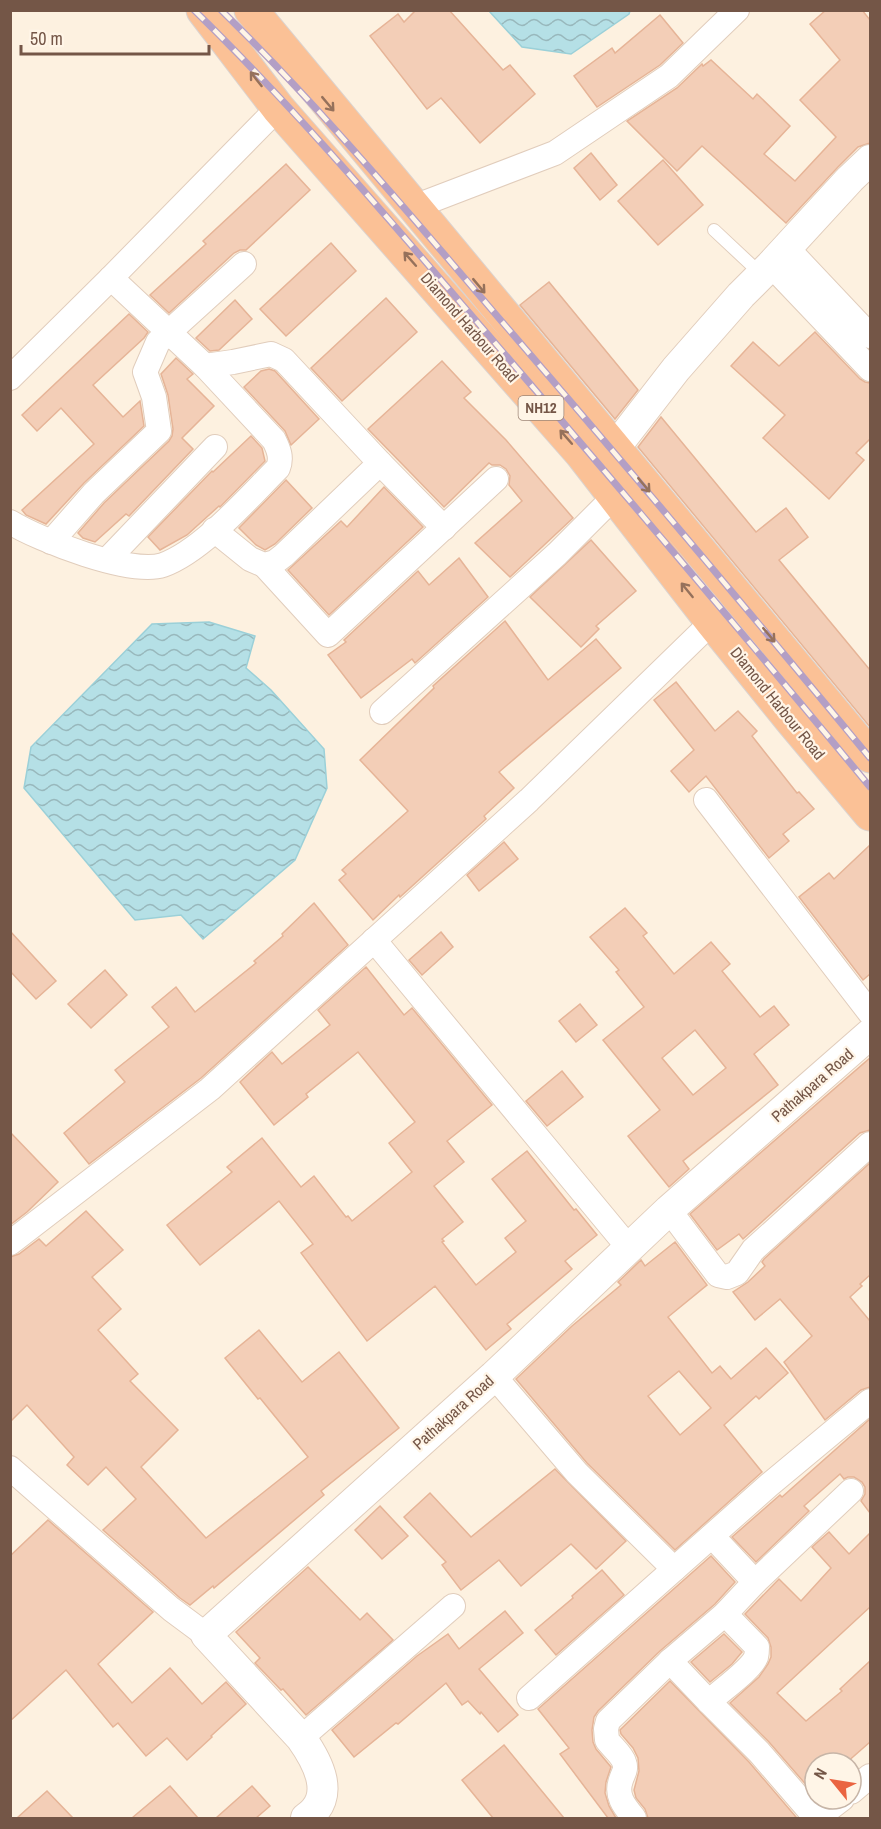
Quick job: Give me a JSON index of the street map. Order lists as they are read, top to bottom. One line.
{"streets":{"highway":["Diamond Harbour Road","NH12"],"street":["Pathakpara Road"]},"scale_bar":"50 m","north":"top left"}
